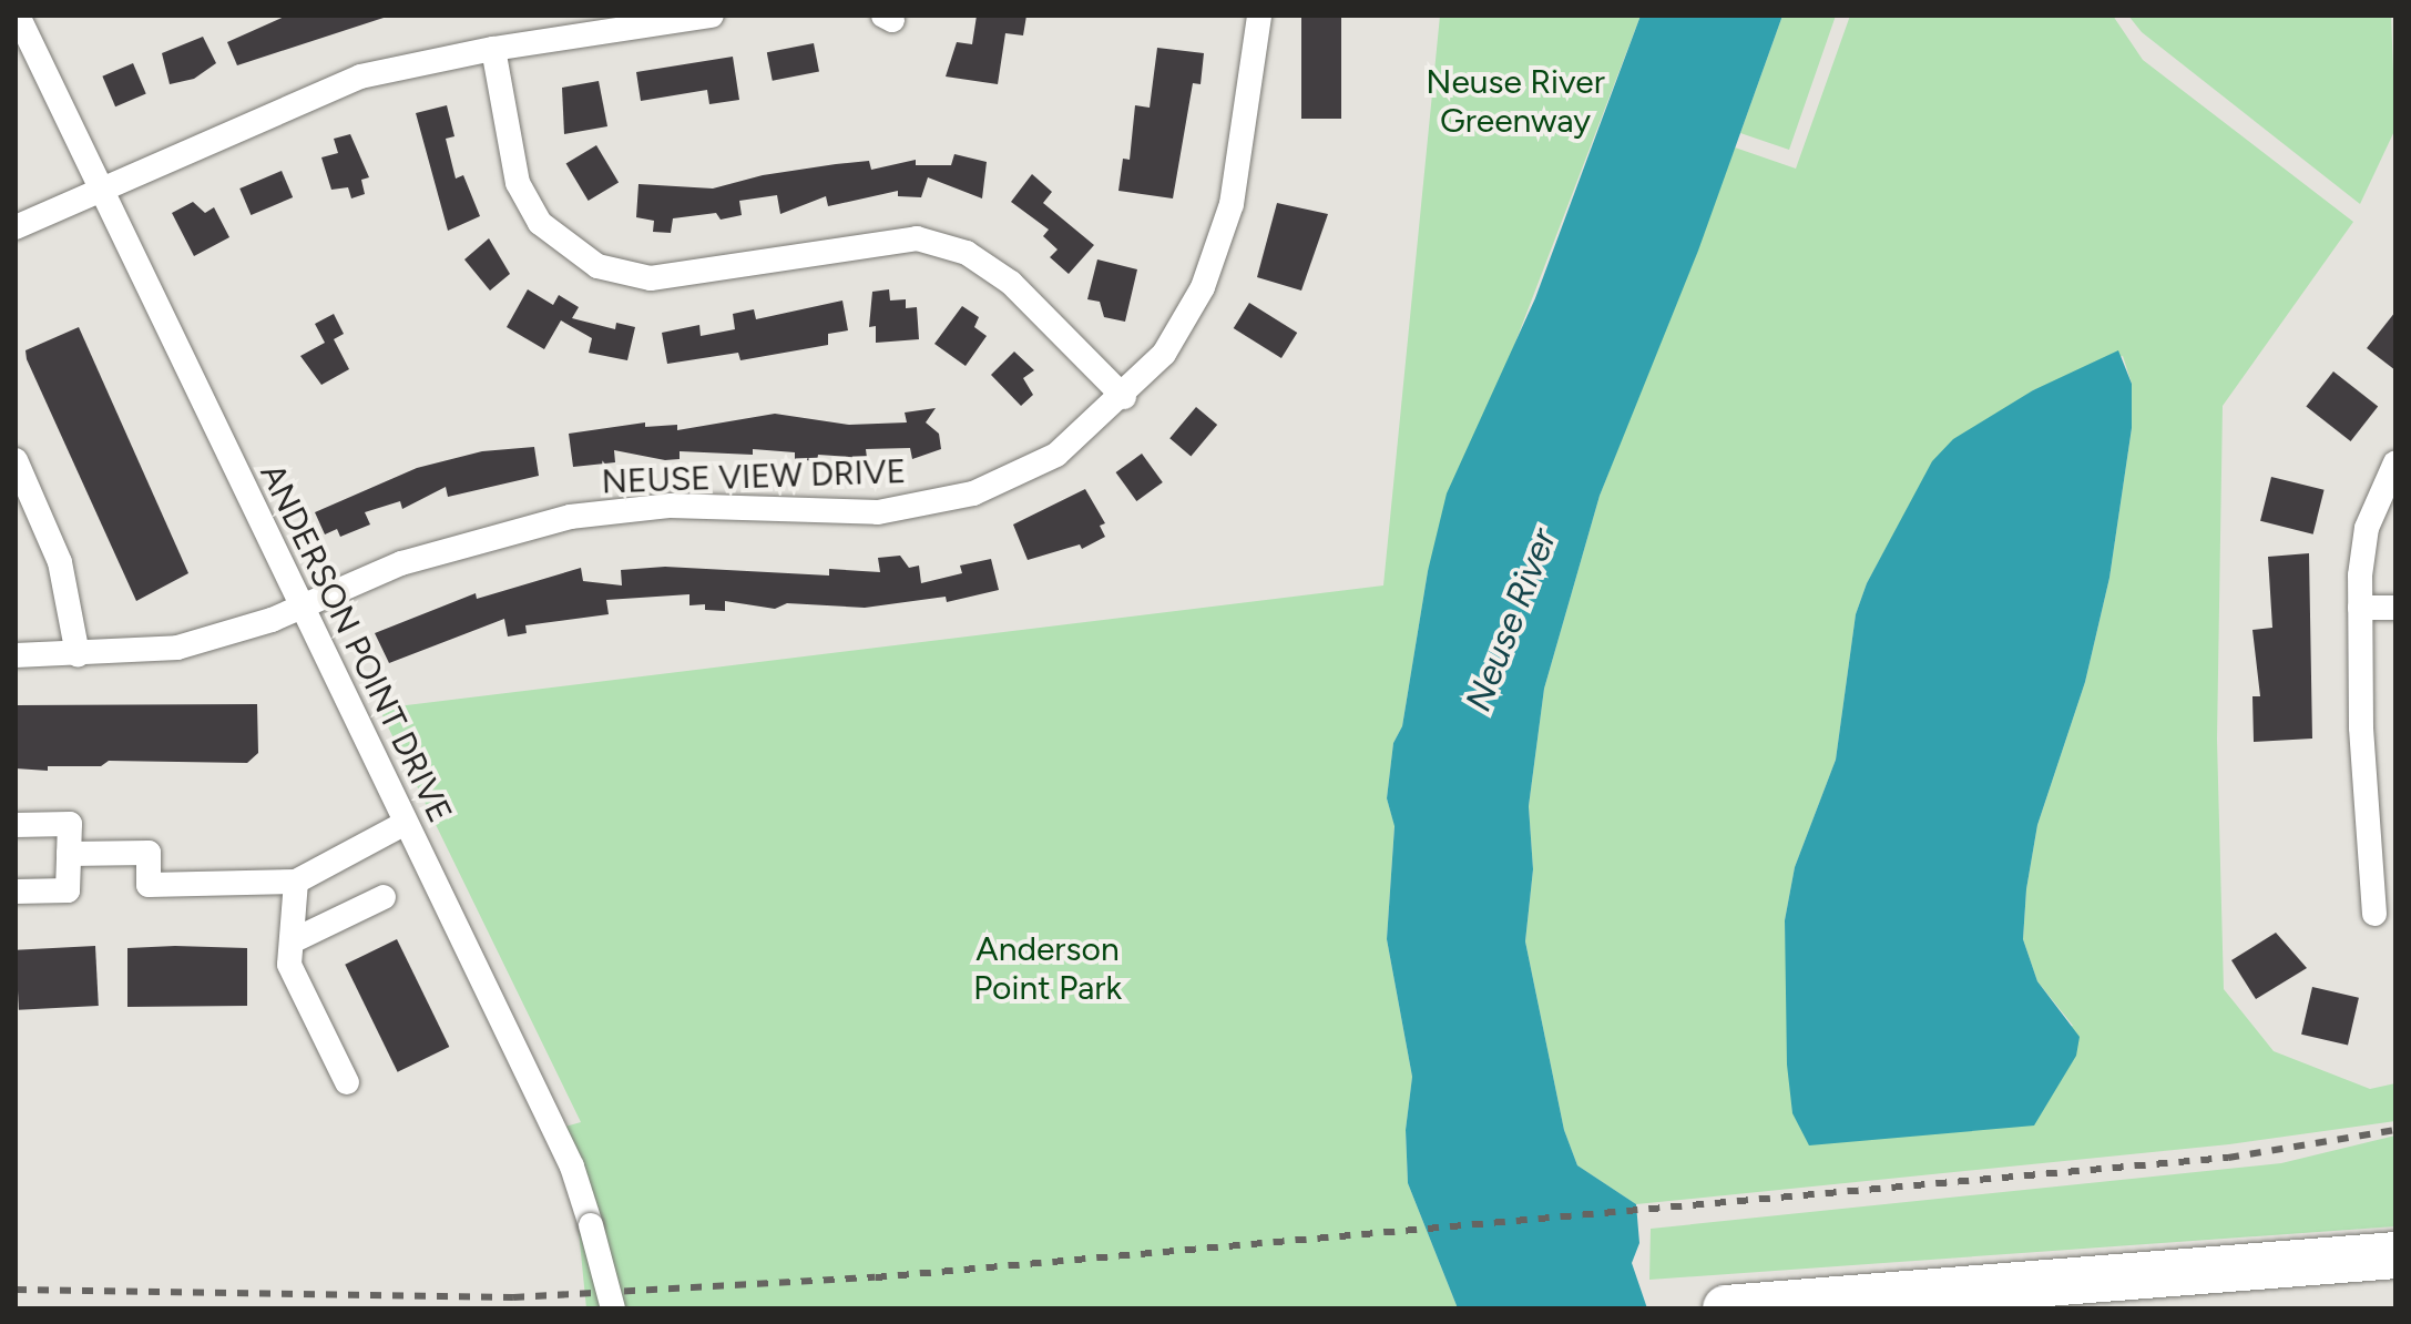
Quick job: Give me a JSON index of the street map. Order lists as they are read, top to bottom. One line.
{"streets":{"street":["NEUSE VIEW DRIVE","ANDERSON POINT DRIVE"]},"crossings":[["NEUSE VIEW DRIVE","ANDERSON POINT DRIVE"]],"water":["Neuse River"],"parks":["Neuse River Greenway","Anderson Point Park"]}
